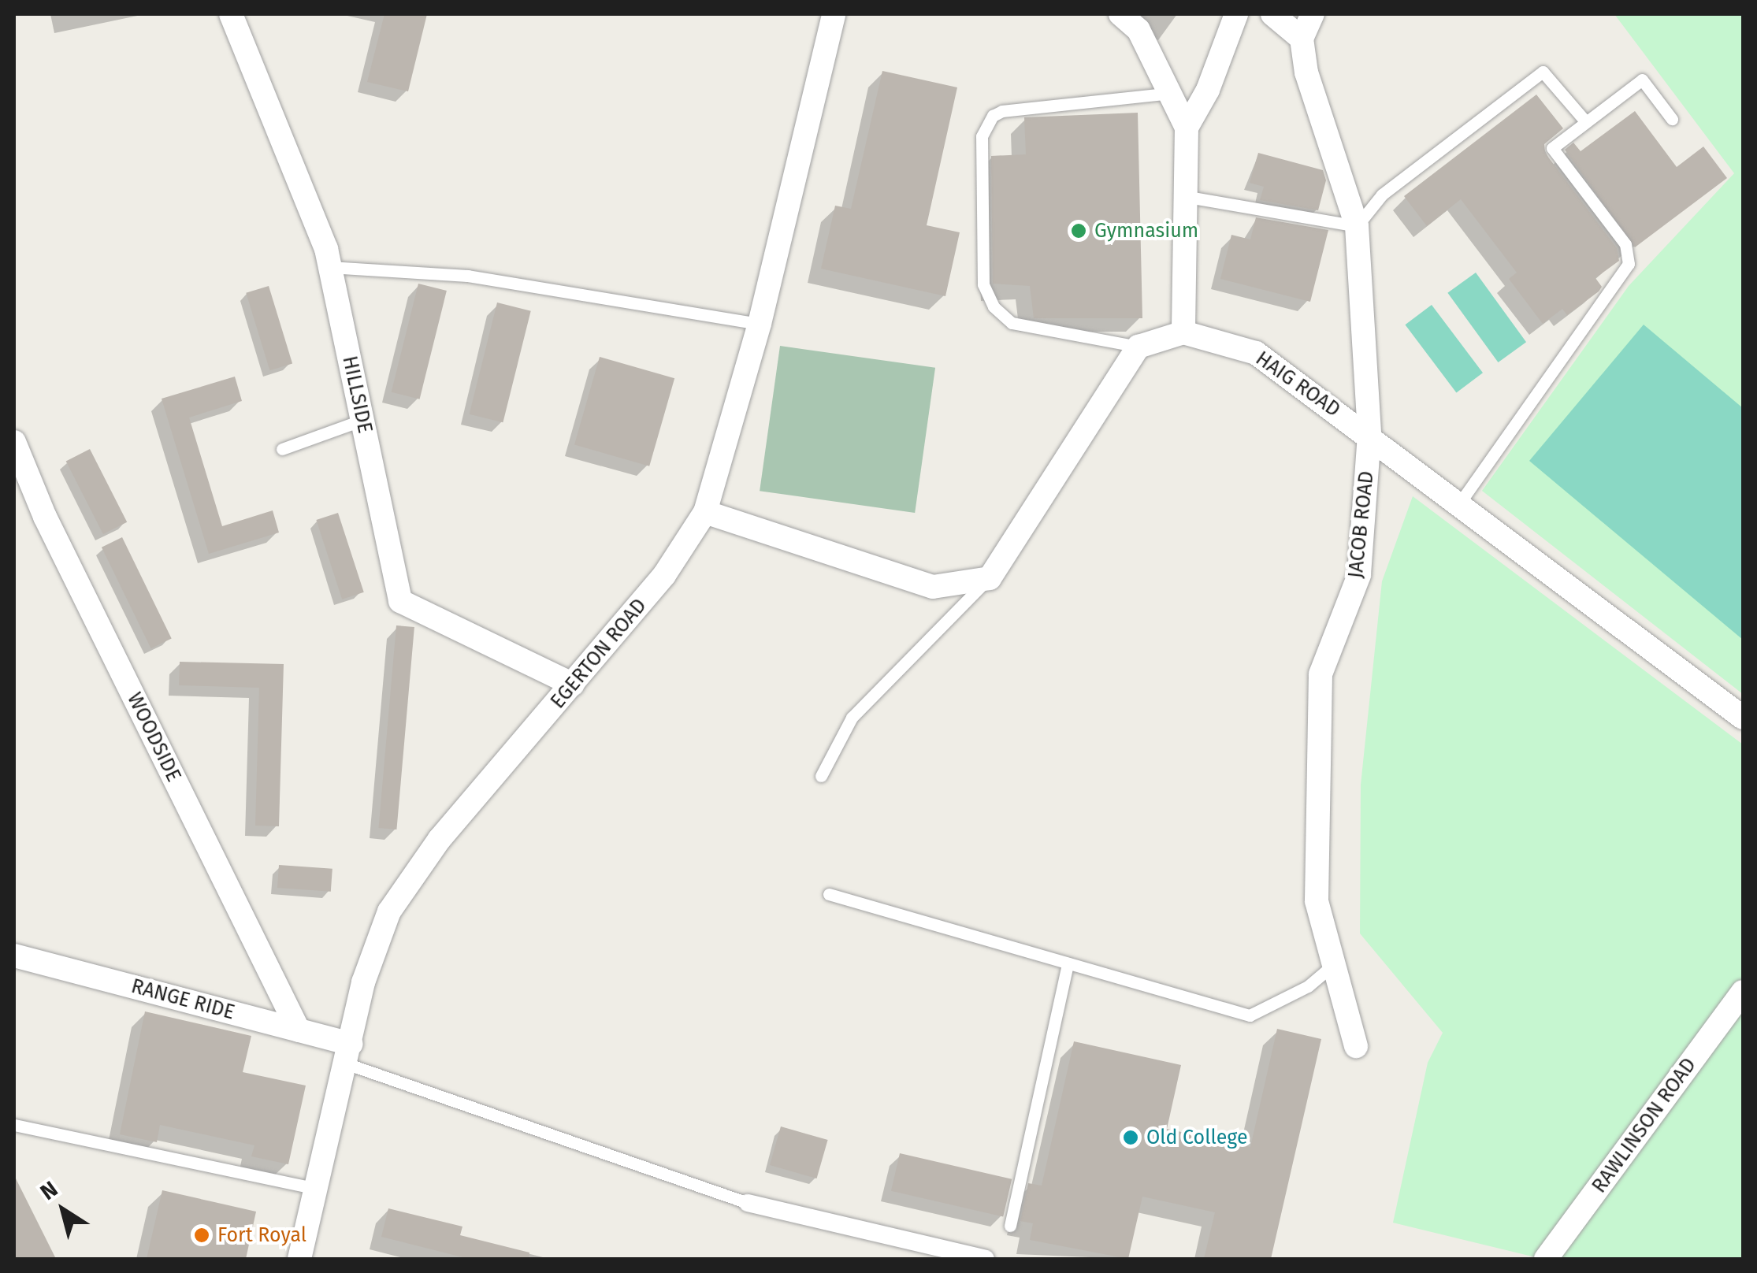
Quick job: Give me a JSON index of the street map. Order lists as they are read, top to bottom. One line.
{"streets":{"street":["HAIG ROAD","HILLSIDE","JACOB ROAD","EGERTON ROAD","WOODSIDE","RANGE RIDE","RAWLINSON ROAD"]},"crossings":[["HAIG ROAD","JACOB ROAD"],["HILLSIDE","EGERTON ROAD"],["EGERTON ROAD","RANGE RIDE"],["WOODSIDE","RANGE RIDE"]],"places":["Gymnasium","Old College","Fort Royal"],"north":"top left"}
